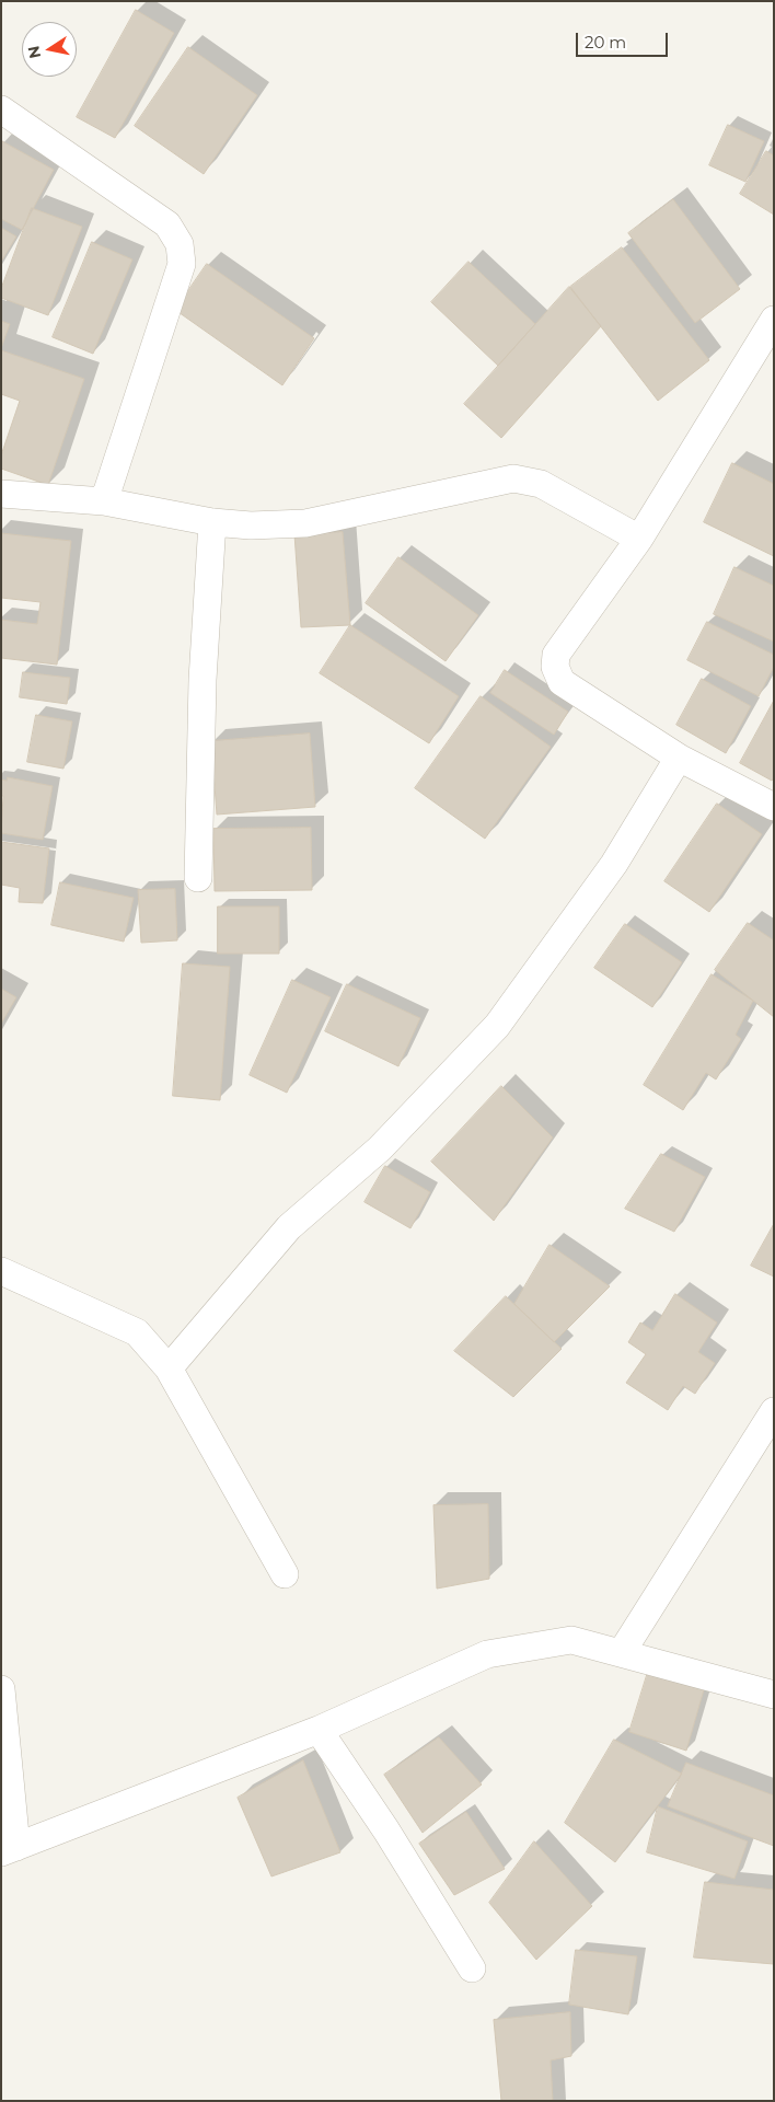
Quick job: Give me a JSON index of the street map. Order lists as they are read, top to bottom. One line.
{"scale_bar":"20 m","north":"left"}
